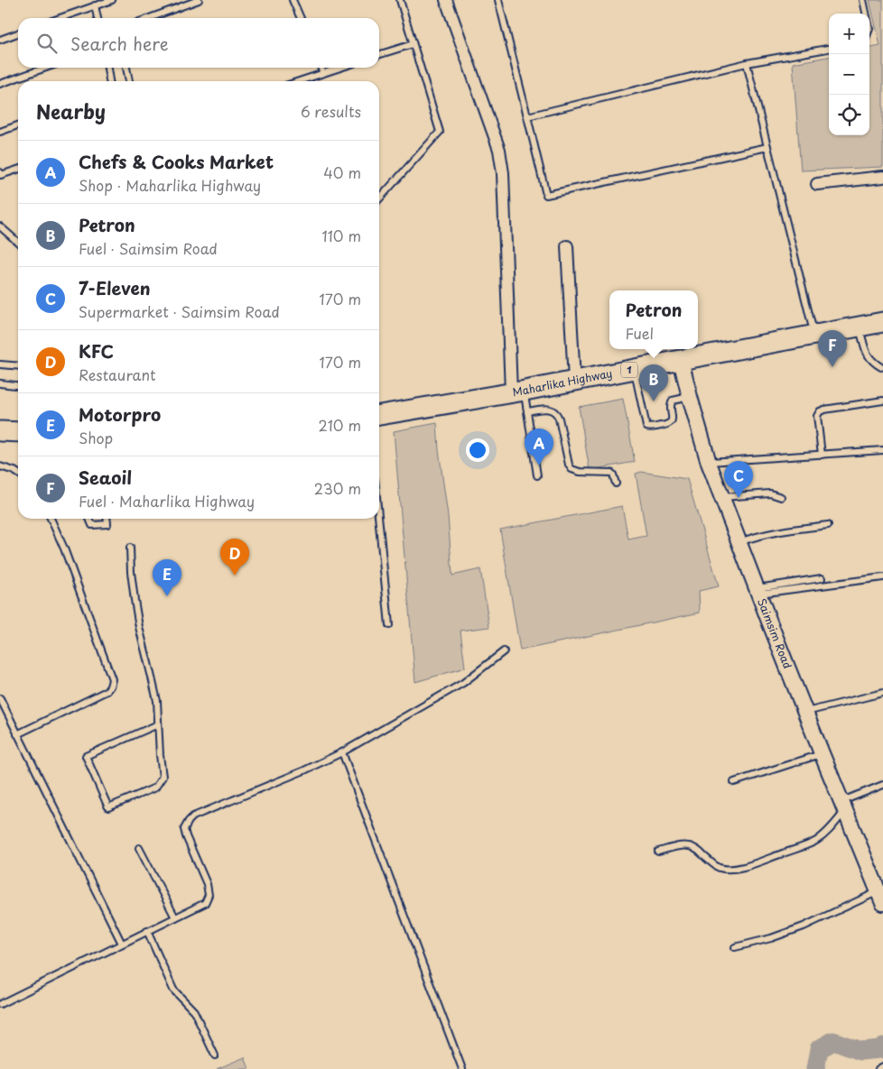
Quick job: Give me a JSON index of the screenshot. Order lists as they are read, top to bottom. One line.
{"streets":{"highway":["1","Maharlika Highway"],"street":["Saimsim Road"]},"crossings":[["Maharlika Highway","Saimsim Road"]],"page":{"map_buttons":["+","−"],"search":"Search here","heading":["Nearby","6 results"],"list":[{"mark":"A","name":"Chefs & Cooks Market","note":"Shop · Maharlika Highway","value":"40 m"},{"mark":"B","name":"Petron","note":"Fuel · Saimsim Road","value":"110 m"},{"mark":"C","name":"7-Eleven","note":"Supermarket · Saimsim Road","value":"170 m"},{"mark":"D","name":"KFC","note":"Restaurant","value":"170 m"},{"mark":"E","name":"Motorpro","note":"Shop","value":"210 m"},{"mark":"F","name":"Seaoil","note":"Fuel · Maharlika Highway","value":"230 m"}],"popup":["Petron","Fuel"],"pins":["F","B","A","C","D","E"]}}
